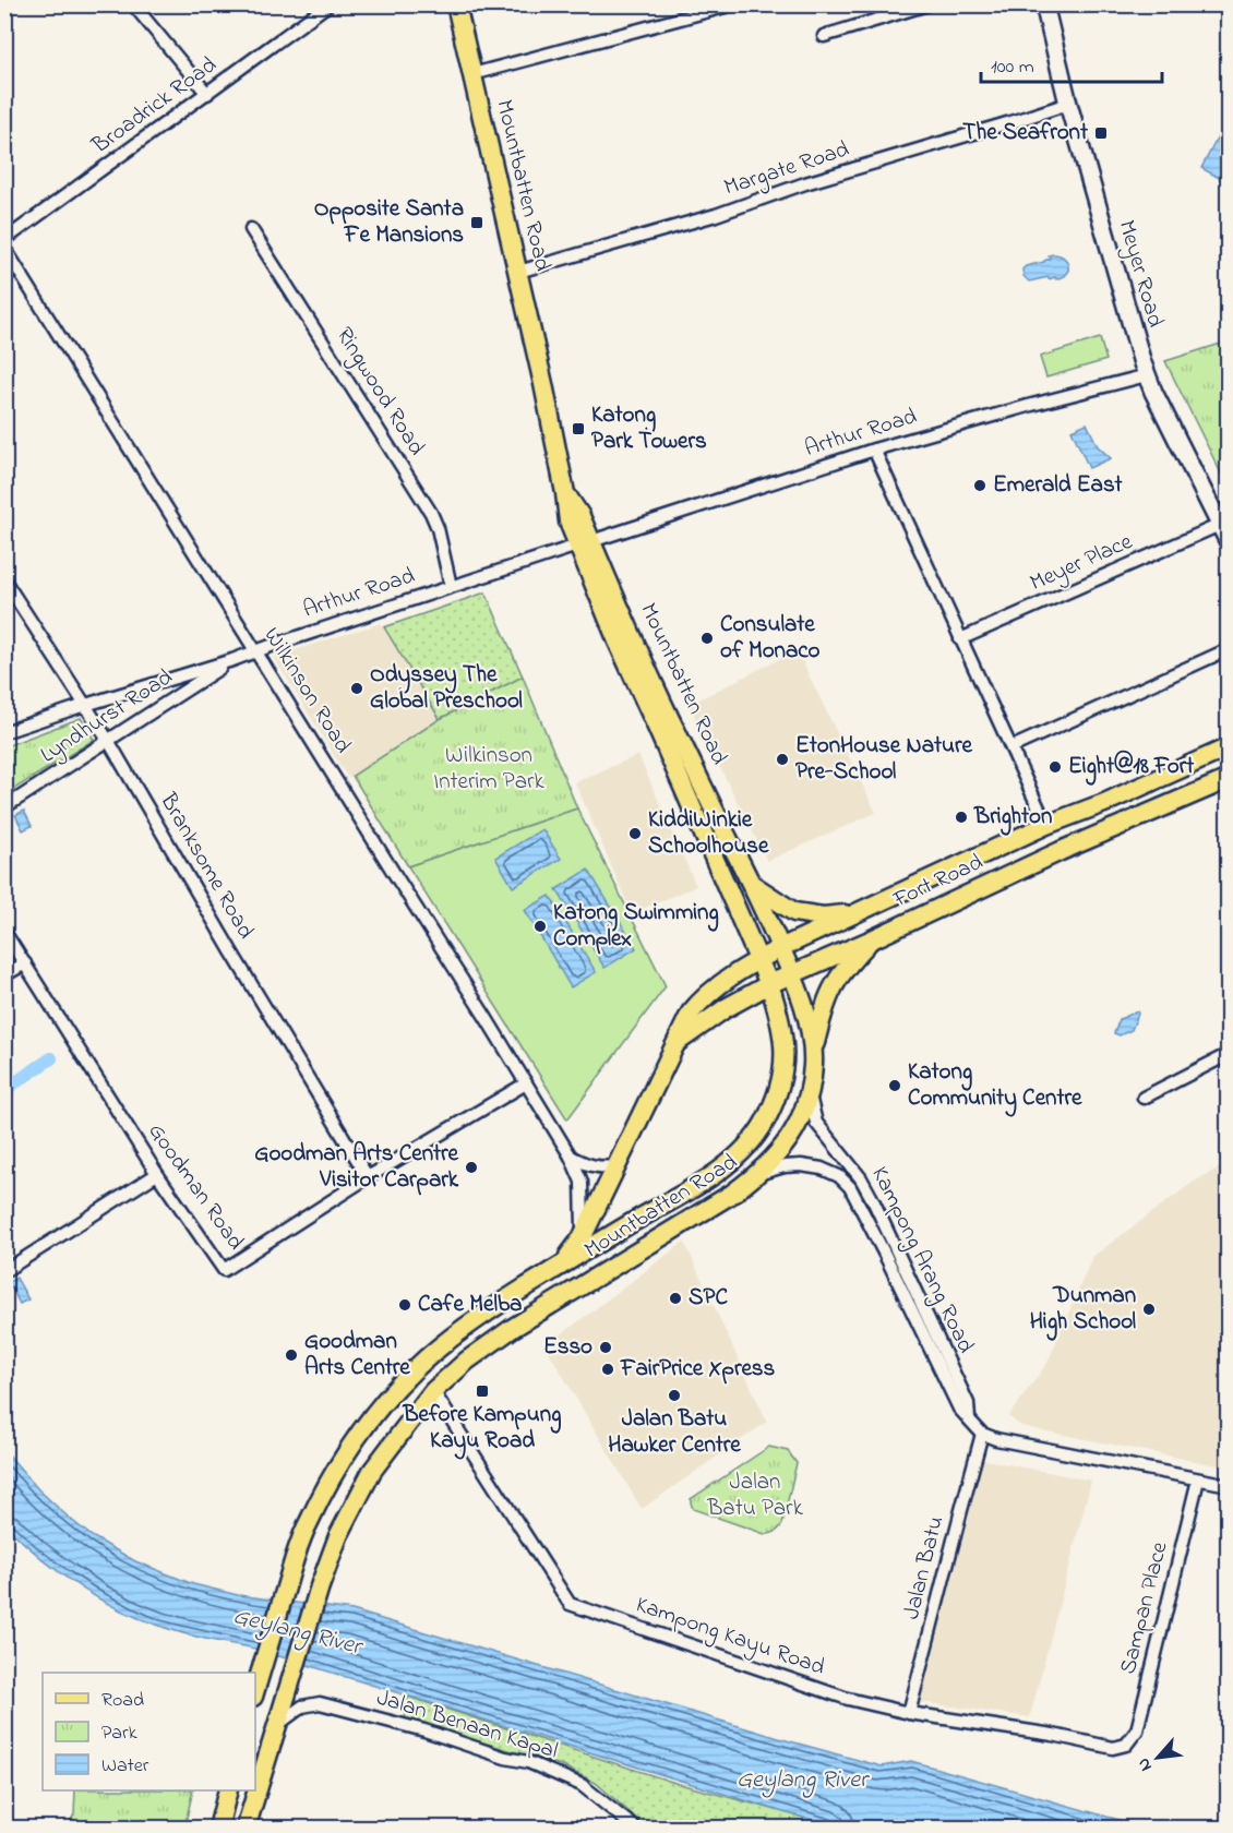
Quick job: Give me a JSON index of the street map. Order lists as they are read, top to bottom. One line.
{"streets":{"main road":["Mountbatten Road","Fort Road"],"street":["Broadrick Road","Margate Road","Meyer Road","Ringwood Road","Arthur Road","Meyer Place","Wilkinson Road","Lyndhurst Road","Branksome Road","Goodman Road","Kampong Arang Road","Jalan Batu","Sampan Place","Kampong Kayu Road","Jalan Benaan Kapal"]},"crossings":[["Margate Road","Mountbatten Road"],["Margate Road","Meyer Road"],["Mountbatten Road","Arthur Road"],["Mountbatten Road","Fort Road"],["Mountbatten Road","Kampong Arang Road"],["Mountbatten Road","Kampong Kayu Road"],["Mountbatten Road","Jalan Benaan Kapal"],["Meyer Road","Arthur Road"],["Meyer Road","Meyer Place"],["Ringwood Road","Arthur Road"],["Arthur Road","Wilkinson Road"],["Arthur Road","Lyndhurst Road"],["Arthur Road","Branksome Road"],["Wilkinson Road","Fort Road"],["Wilkinson Road","Goodman Road"],["Lyndhurst Road","Branksome Road"],["Branksome Road","Goodman Road"],["Kampong Arang Road","Jalan Batu"],["Jalan Batu","Kampong Kayu Road"],["Sampan Place","Kampong Kayu Road"]],"water":["Geylang River"],"parks":["Wilkinson Interim Park","Jalan Batu Park"],"places":{"transit":["The Seafront","Opposite Santa Fe Mansions","Katong Park Towers","Before Kampung Kayu Road"],"other":["Emerald East","Consulate of Monaco","Odyssey The Global Preschool","EtonHouse Nature Pre-School","Eight@18 Fort","Brighton","KiddiWinkie Schoolhouse","Katong Swimming Complex","Katong Community Centre","Goodman Arts Centre Visitor Carpark","SPC","Cafe Melba","Dunman High School","Esso","Goodman Arts Centre","FairPrice Xpress","Jalan Batu Hawker Centre"]},"legend":["Road","Park","Water"],"scale_bar":"100 m","north":"bottom left"}
